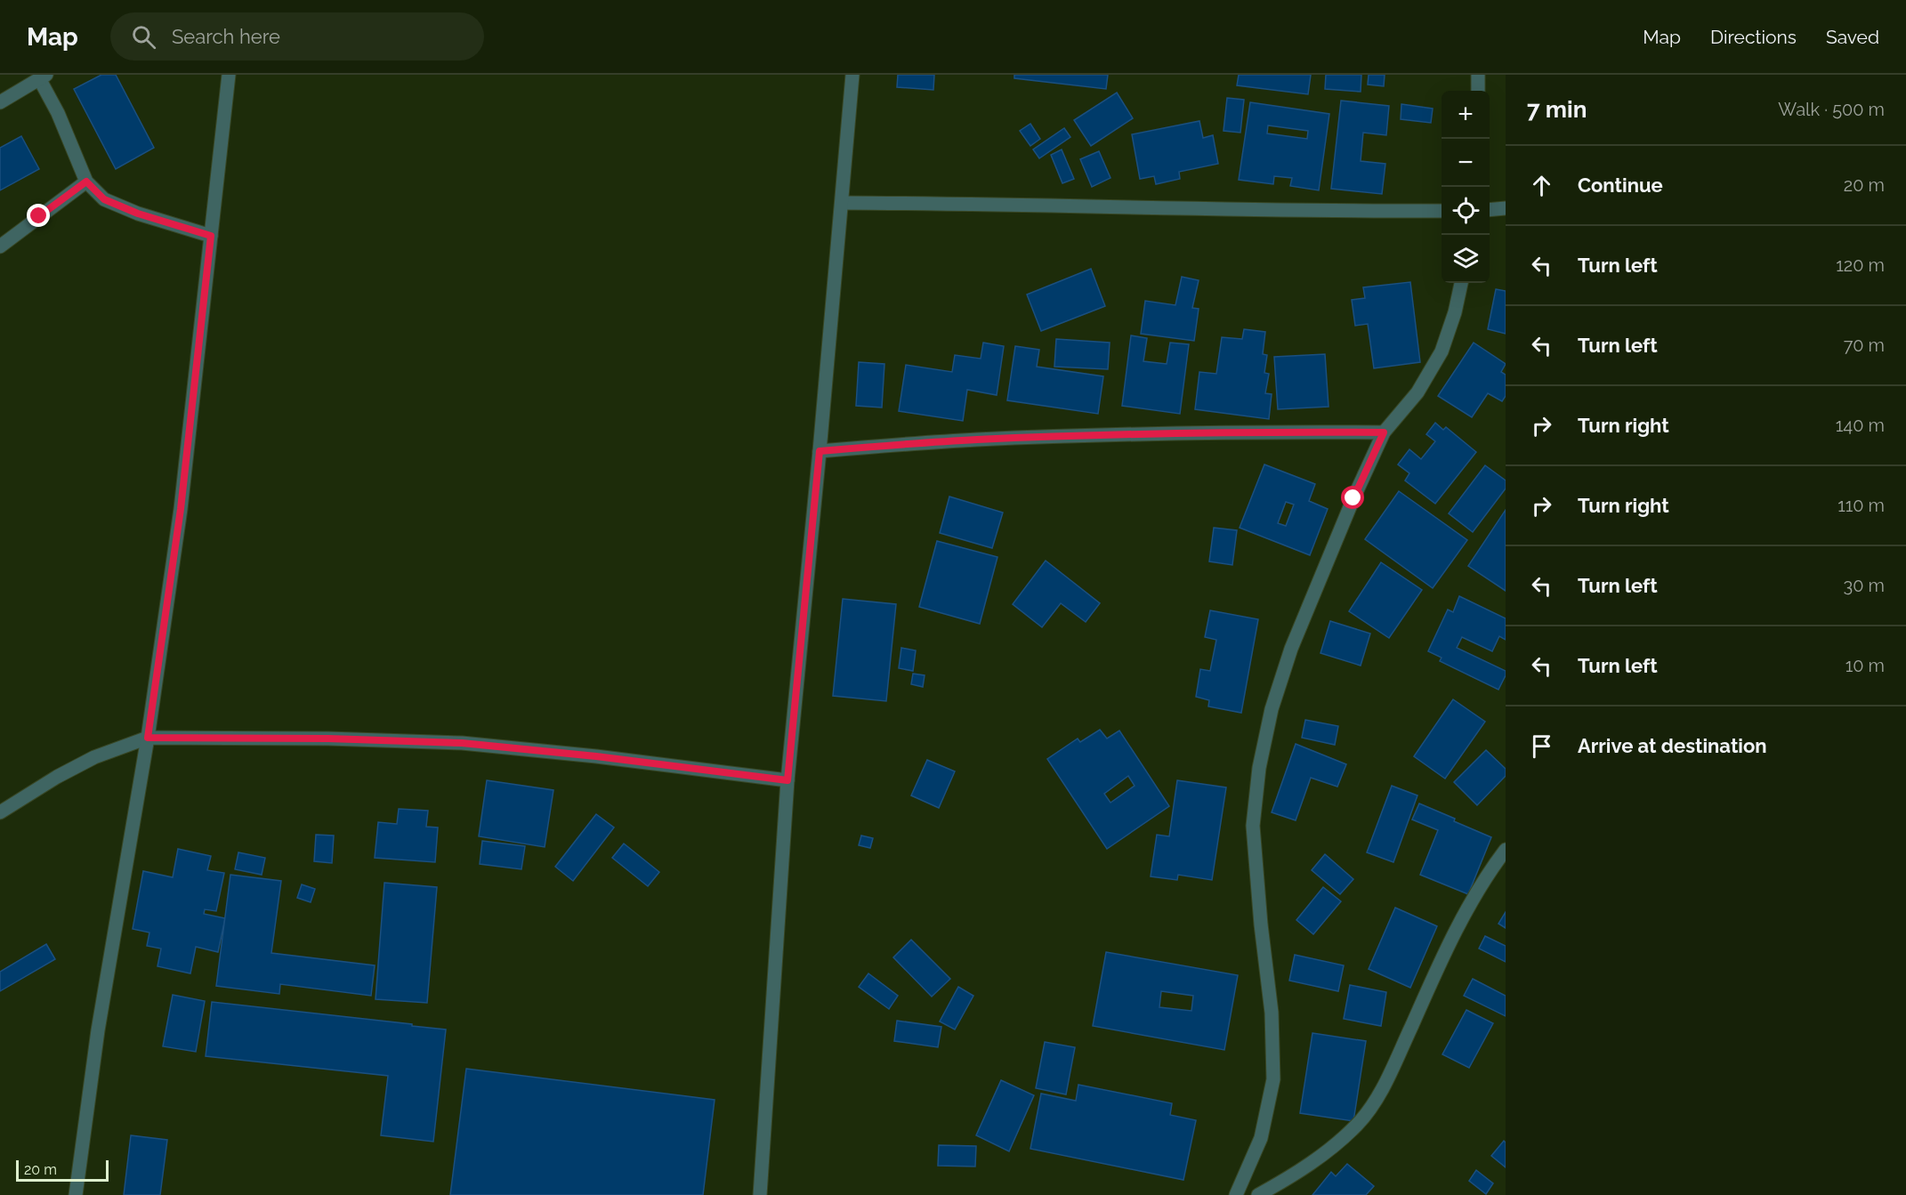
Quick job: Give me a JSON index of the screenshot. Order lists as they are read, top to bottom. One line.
{"scale_bar":"20 m","page":{"header":"Map","search":"Search here","nav":["Map","Directions","Saved"],"heading":["7 min","Walk · 500 m"],"map_buttons":["+","−"],"list":[["Continue","20 m"],["Turn left","120 m"],["Turn left","70 m"],["Turn right","140 m"],["Turn right","110 m"],["Turn left","30 m"],["Turn left","10 m"],"Arrive at destination"],"scale":"20 m"}}
